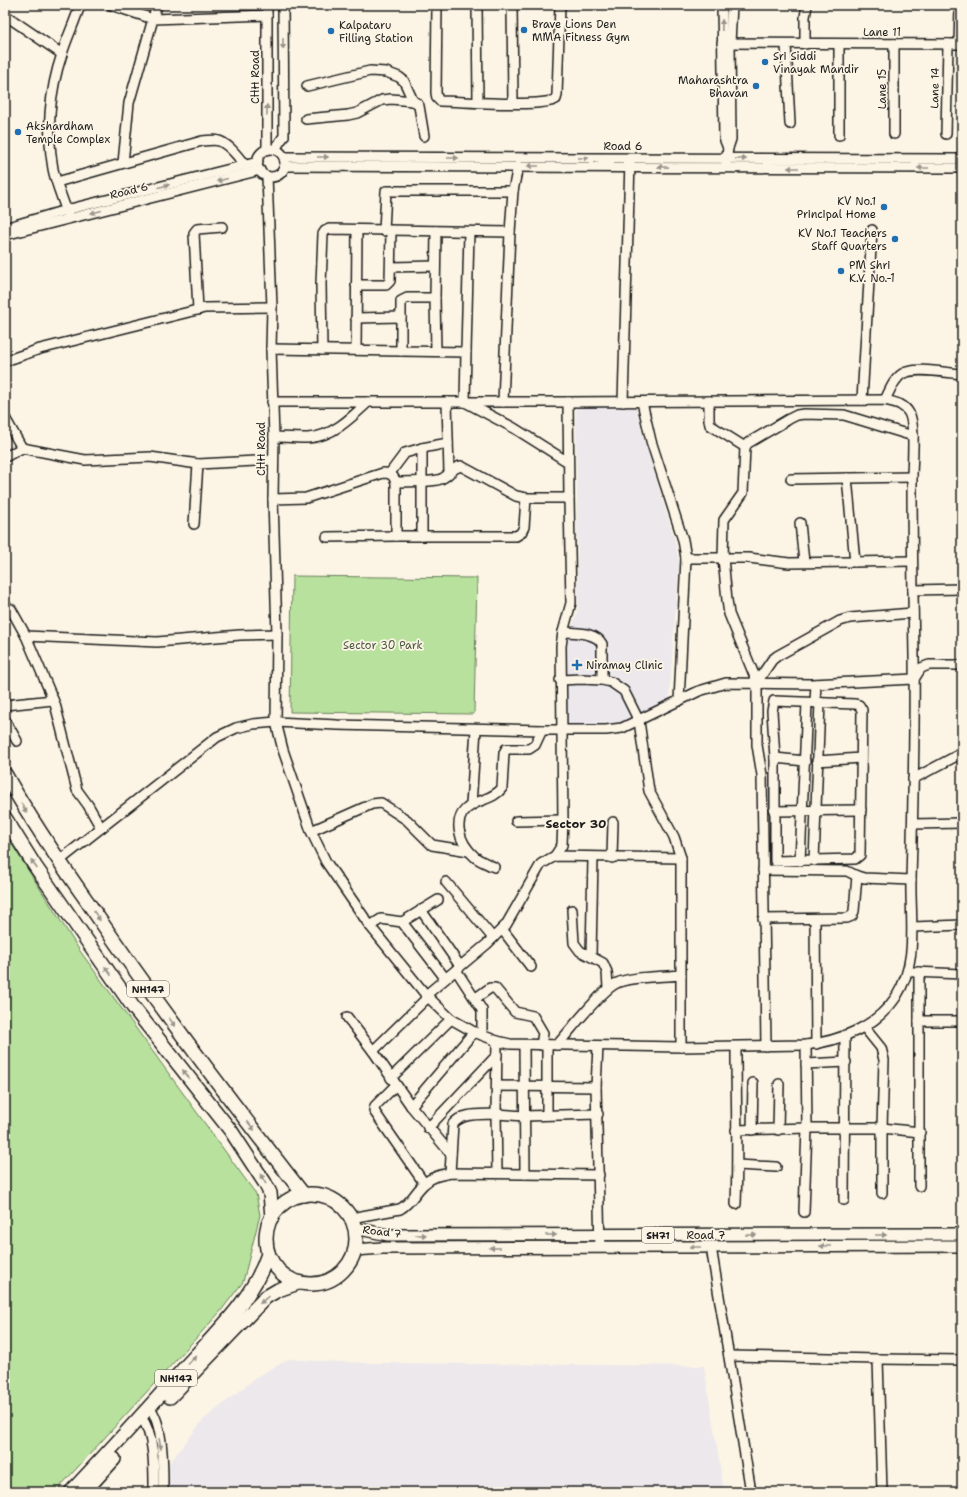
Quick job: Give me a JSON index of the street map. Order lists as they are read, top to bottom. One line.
{"streets":{"highway":["NH147"],"main road":["Road 7","SH71"],"street":["Lane 11","CHH Road","Lane 14","Lane 15","Road 6"]},"crossings":[["Lane 11","Lane 14"],["Lane 11","Lane 15"],["CHH Road","Road 6"],["NH147","Road 7"]],"districts":["Sector 30"],"parks":["Sector 30 Park"],"places":{"other":["Brave Lions Den MMA Fitness Gym","Kalpataru Filling Station","Sri Siddi Vinayak Mandir","Maharashtra Bhavan","Akshardham Temple Complex","KV No.1 Principal Home","KV No.1 Teachers Staff Quarters","PM Shri K.V. No.-1"],"health":["Niramay Clinic"]}}
